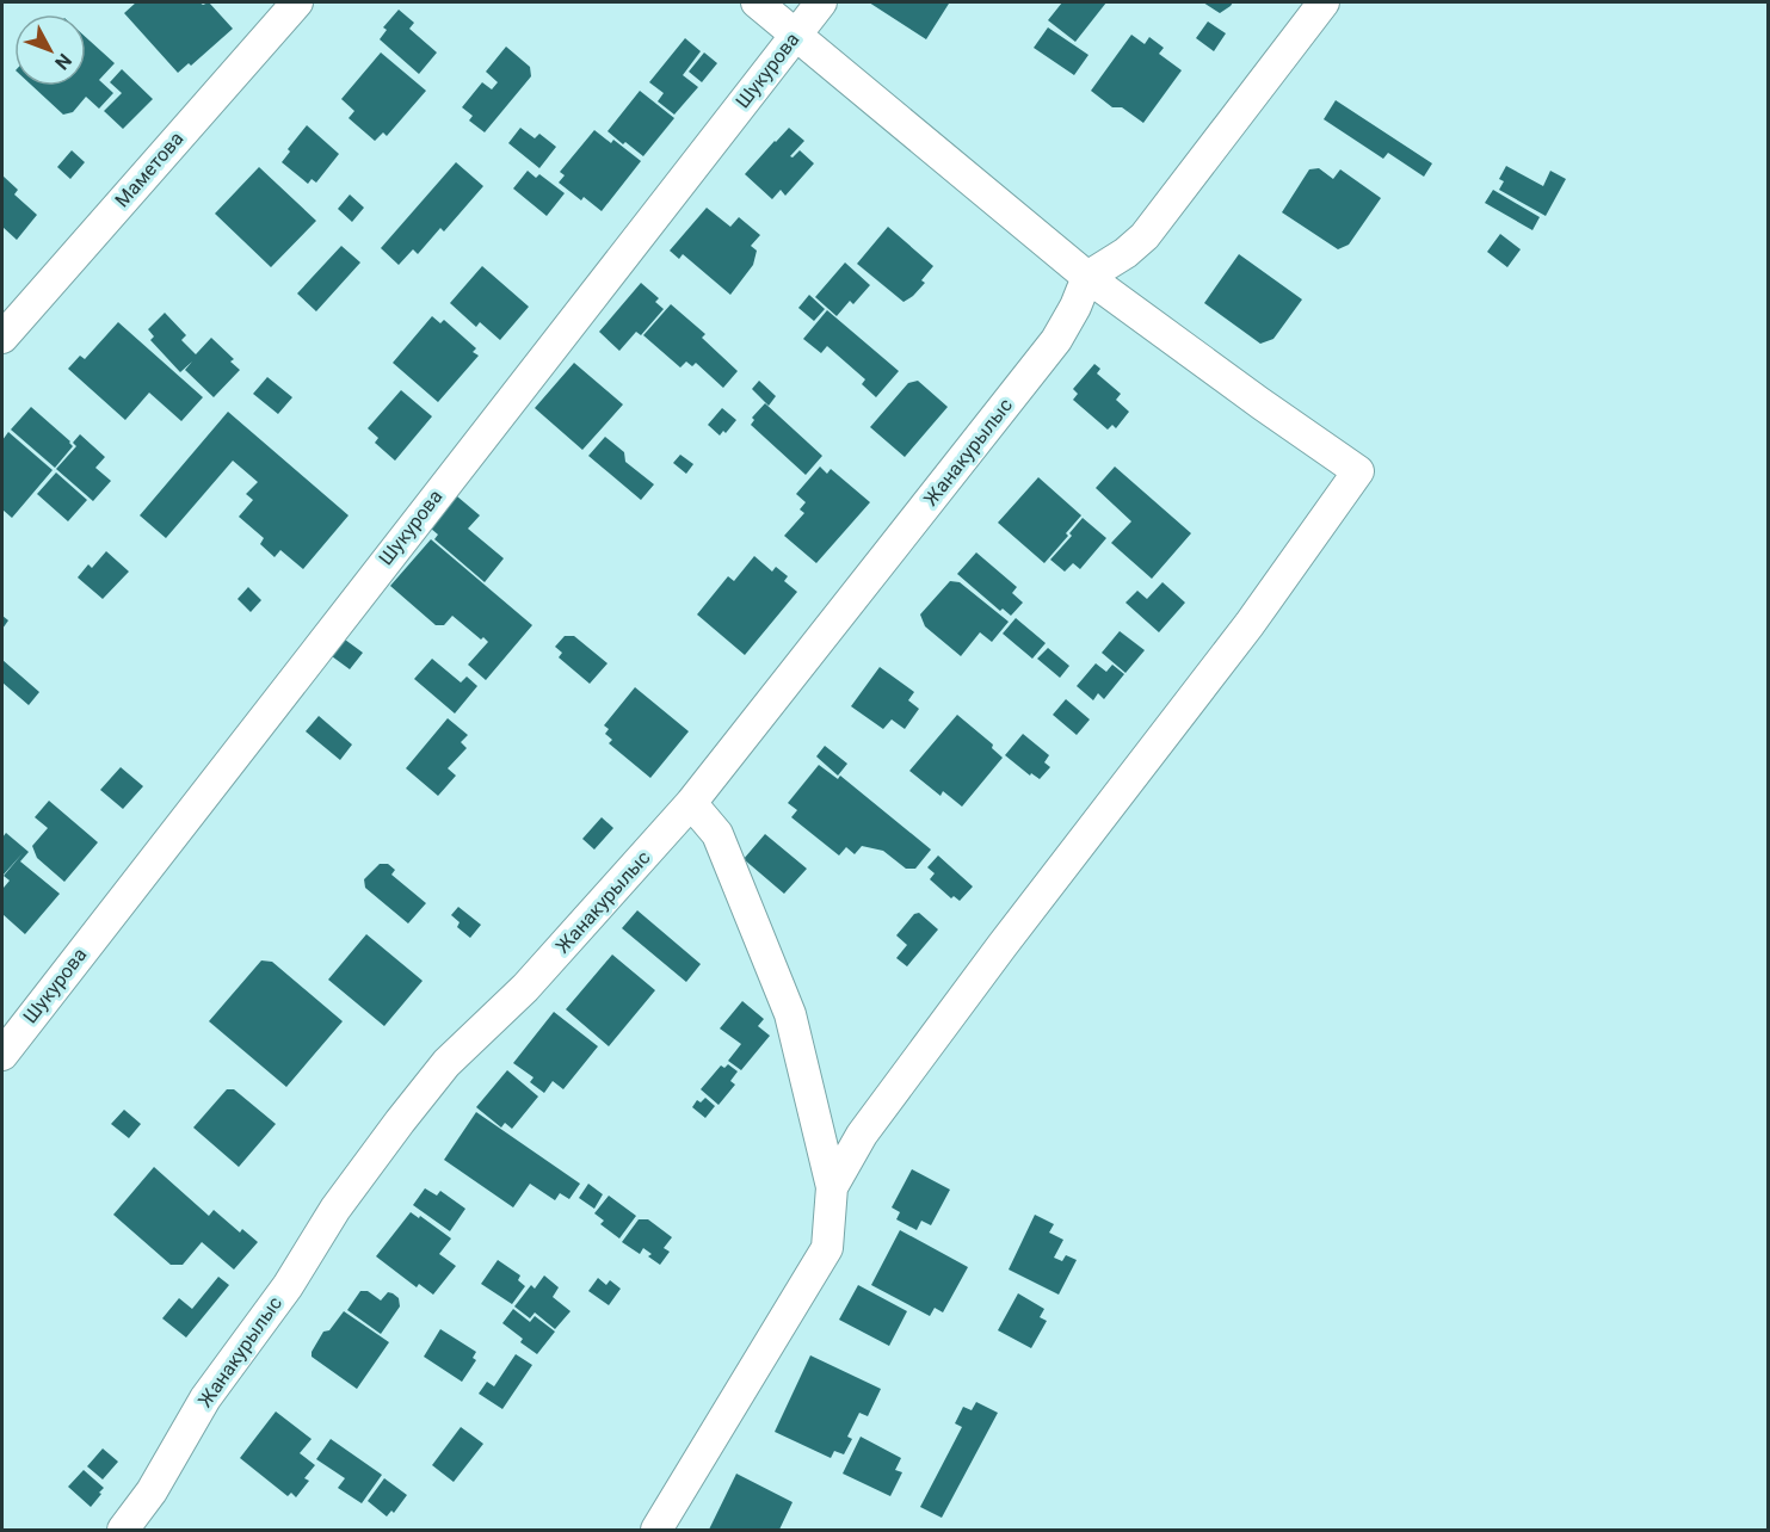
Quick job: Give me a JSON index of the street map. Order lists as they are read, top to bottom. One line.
{"streets":{"street":["Шукурова","Маметова","Жанакурылыс"]},"north":"bottom right"}
